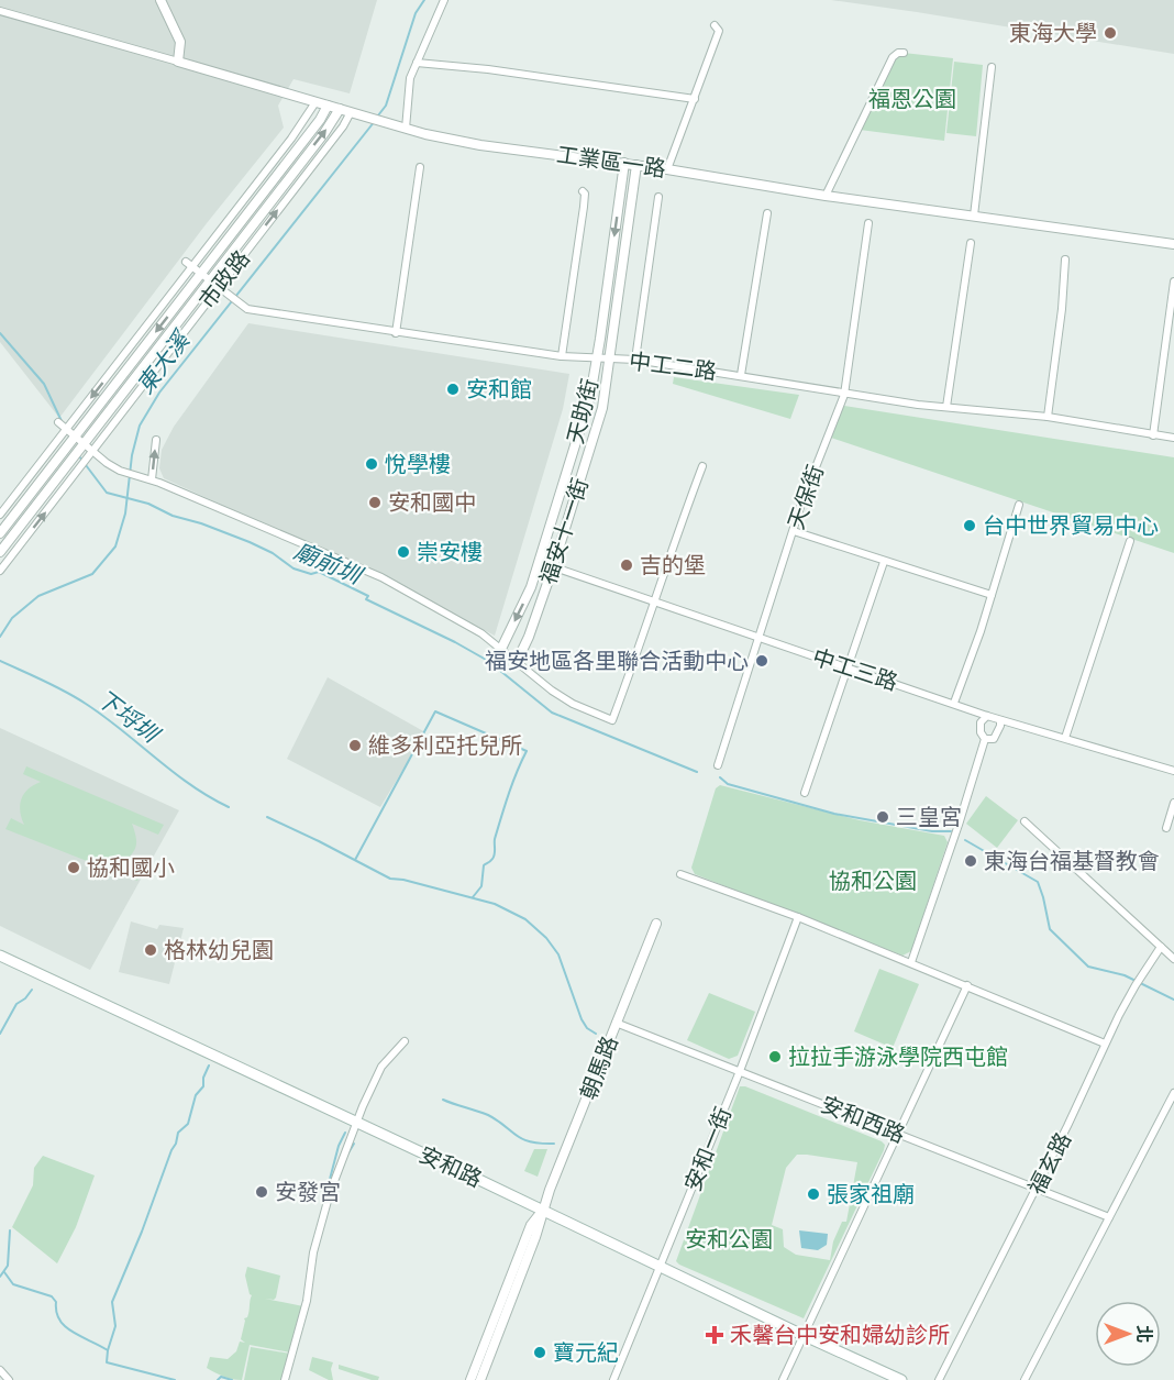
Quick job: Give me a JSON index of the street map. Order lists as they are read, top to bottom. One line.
{"streets":{"main road":["安和路"],"street":["工業區一路","市政路","中工二路","天助街","天保街","福安十一街","中工三路","朝馬路","安和西路","安和一街","福玄路"]},"crossings":[["工業區一路","市政路"],["工業區一路","天助街"],["市政路","中工二路"],["中工二路","天助街"],["中工二路","天保街"],["中工二路","福安十一街"],["天助街","福安十一街"],["天助街","中工三路"],["天保街","中工三路"],["福安十一街","中工三路"],["朝馬路","安和西路"],["朝馬路","安和路"],["安和西路","安和一街"],["安和西路","福玄路"],["安和一街","安和路"]],"water":["東大溪","廟前圳","下埒圳"],"parks":["福恩公園","協和公園","安和公園"],"places":{"other":["東海大學","安和館","悅學樓","安和國中","台中世界貿易中心","崇安樓","吉的堡","福安地區各里聯合活動中心","維多利亞托兒所","三皇宮","東海台福基督教會","協和國小","格林幼兒園","拉拉手游泳學院西屯館","安發宮","張家祖廟","寶元紀"],"health":["禾馨台中安和婦幼診所"]},"north":"right"}
